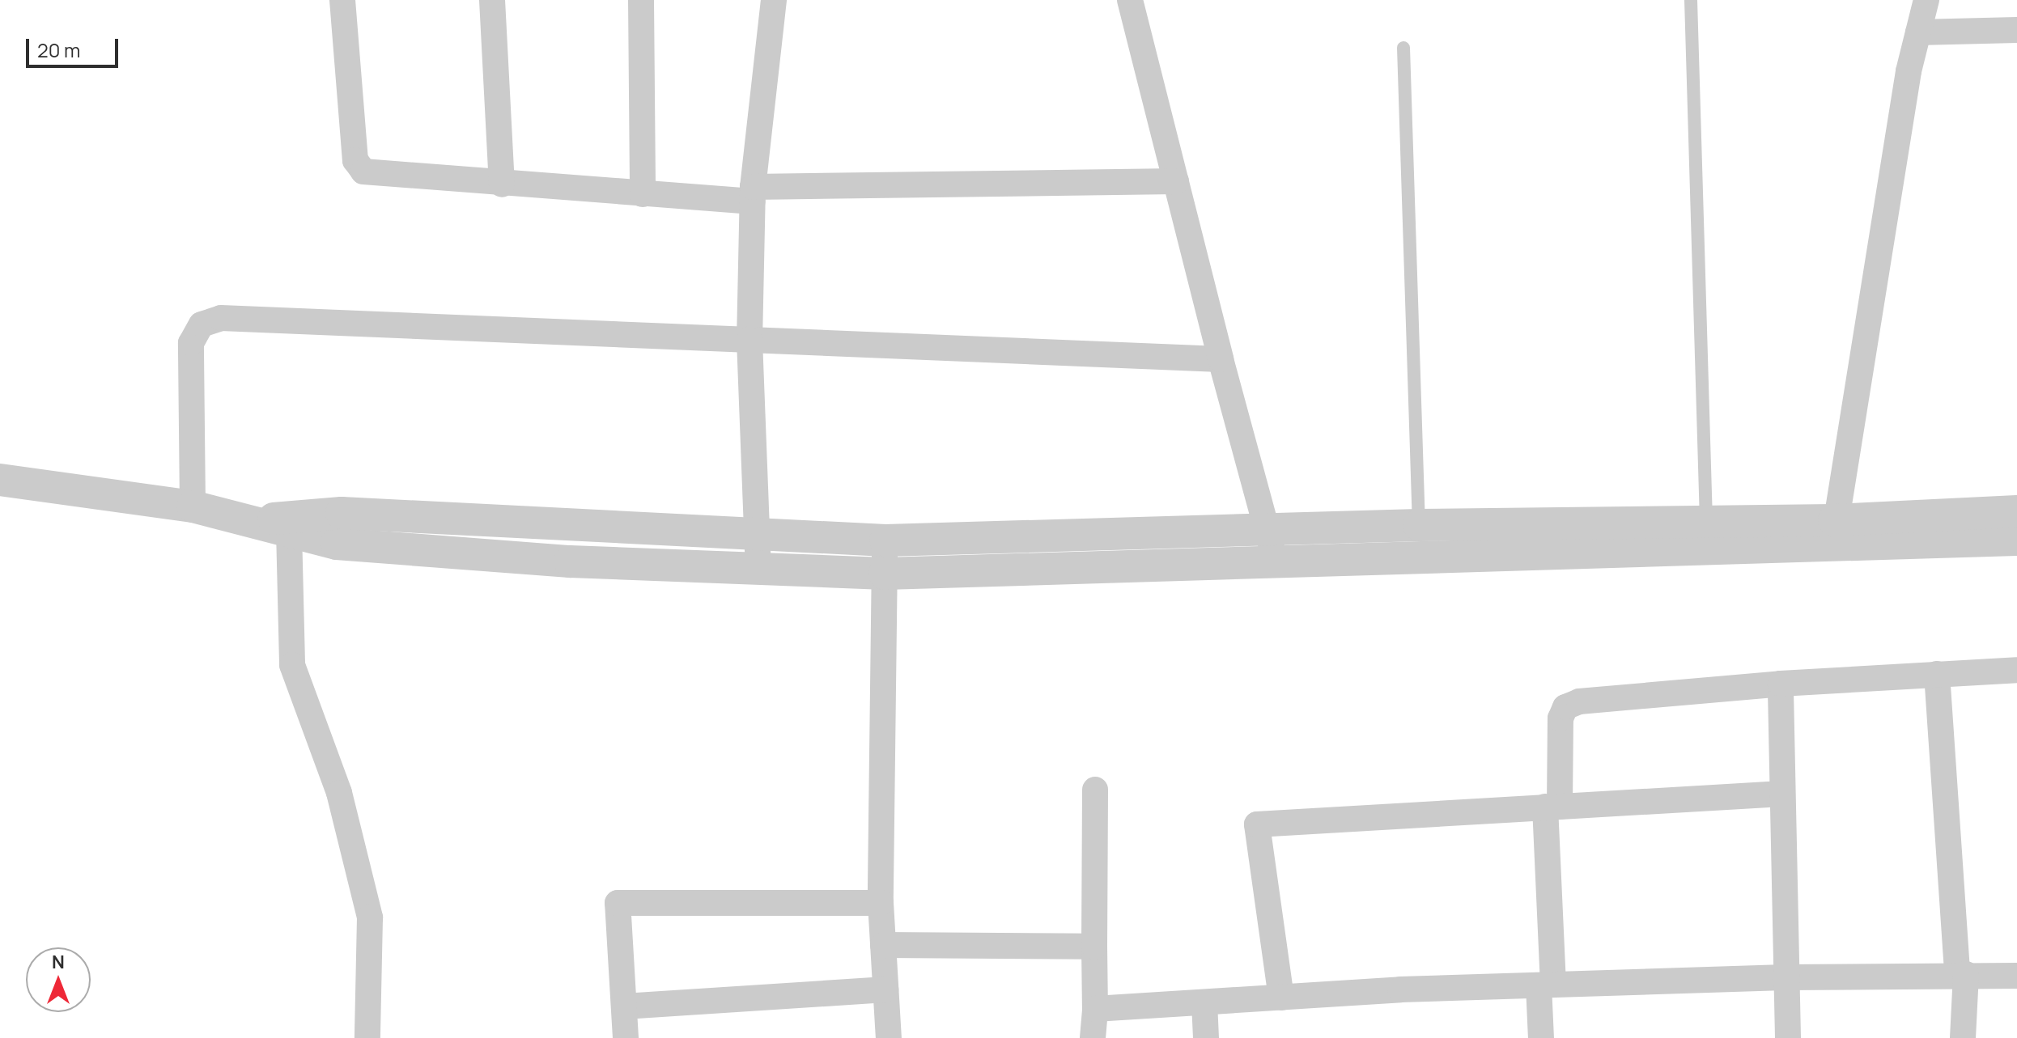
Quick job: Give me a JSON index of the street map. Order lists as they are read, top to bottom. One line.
{"scale_bar":"20 m","north":"top"}
